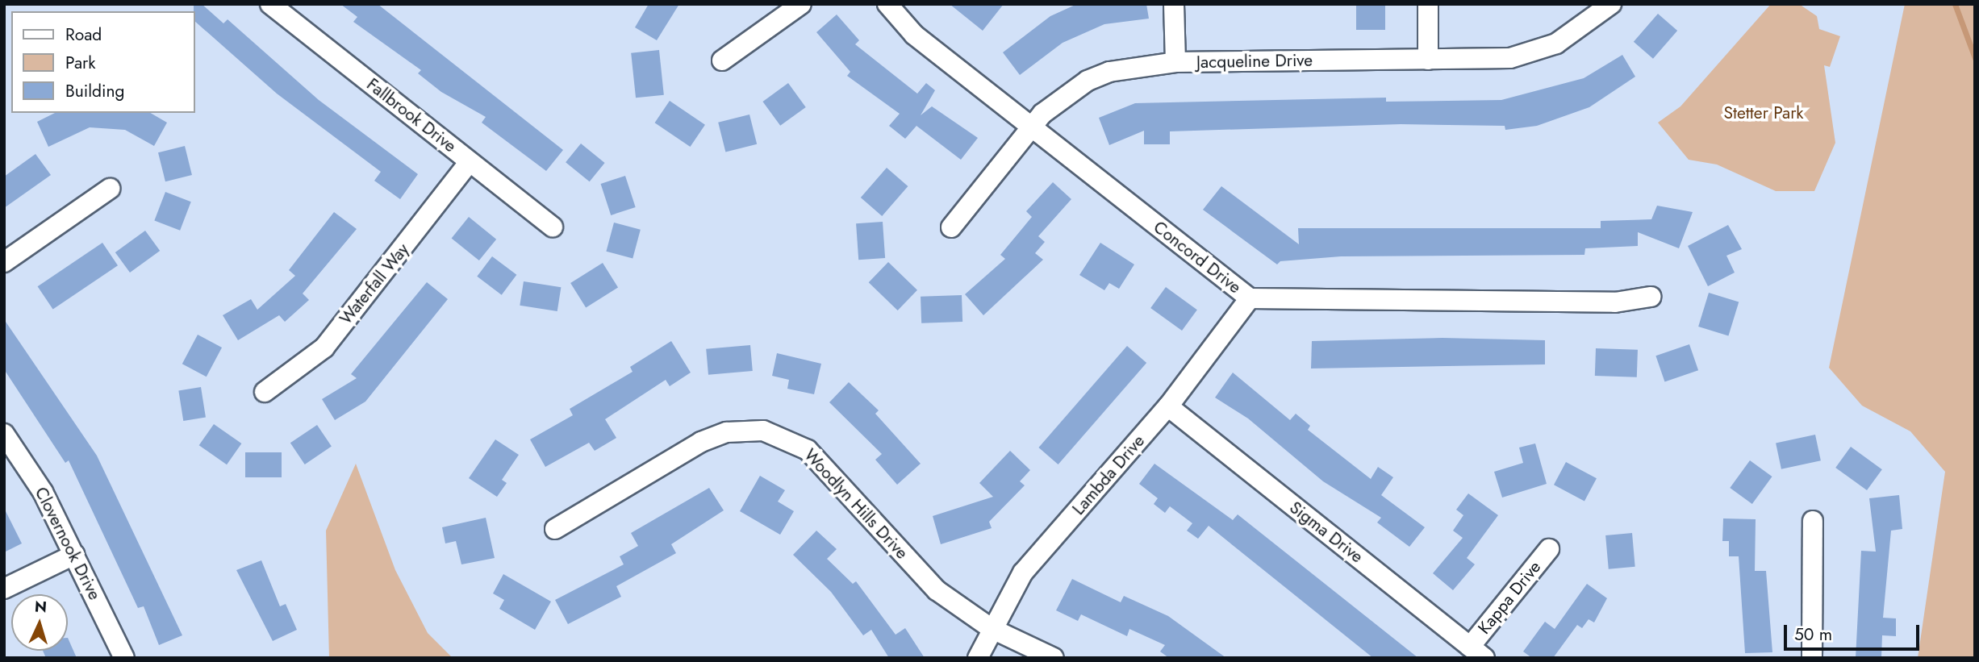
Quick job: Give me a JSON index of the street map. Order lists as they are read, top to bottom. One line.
{"streets":{"street":["Jacqueline Drive","Fallbrook Drive","Concord Drive","Waterfall Way","Lambda Drive","Woodlyn Hills Drive","Sigma Drive","Clovernook Drive","Kappa Drive"]},"crossings":[["Jacqueline Drive","Concord Drive"],["Fallbrook Drive","Waterfall Way"],["Concord Drive","Lambda Drive"],["Lambda Drive","Woodlyn Hills Drive"],["Lambda Drive","Sigma Drive"],["Sigma Drive","Kappa Drive"]],"parks":["Stetter Park"],"legend":["Road","Park","Building"],"scale_bar":"50 m","north":"top"}
